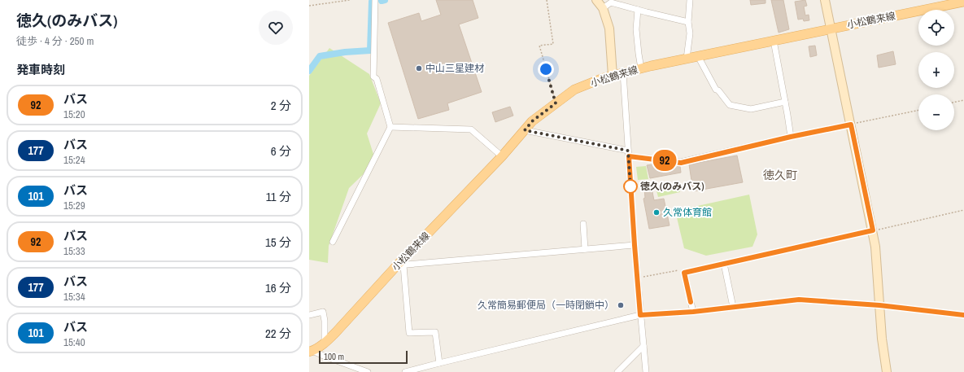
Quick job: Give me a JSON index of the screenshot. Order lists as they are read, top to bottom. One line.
{"streets":{"main road":["小松鶴来線"]},"districts":["徳久町"],"places":["中山三星建材","徳久(のみバス)","久常体育館","久常簡易郵便局（一時閉鎖中）"],"lines":["bus line 92"],"scale_bar":"100 m","page":{"heading":[["徳久(のみバス)","徒歩 · 4 分 · 250 m"],"発車時刻"],"on_map":"92","map_buttons":["+","−"],"list":[{"mark":"92","name":"バス","note":"15:20","value":"2 分"},{"mark":"177","name":"バス","note":"15:24","value":"6 分"},{"mark":"101","name":"バス","note":"15:29","value":"11 分"},{"mark":"92","name":"バス","note":"15:33","value":"15 分"},{"mark":"177","name":"バス","note":"15:34","value":"16 分"},{"mark":"101","name":"バス","note":"15:40","value":"22 分"}],"scale":"100 m"}}
